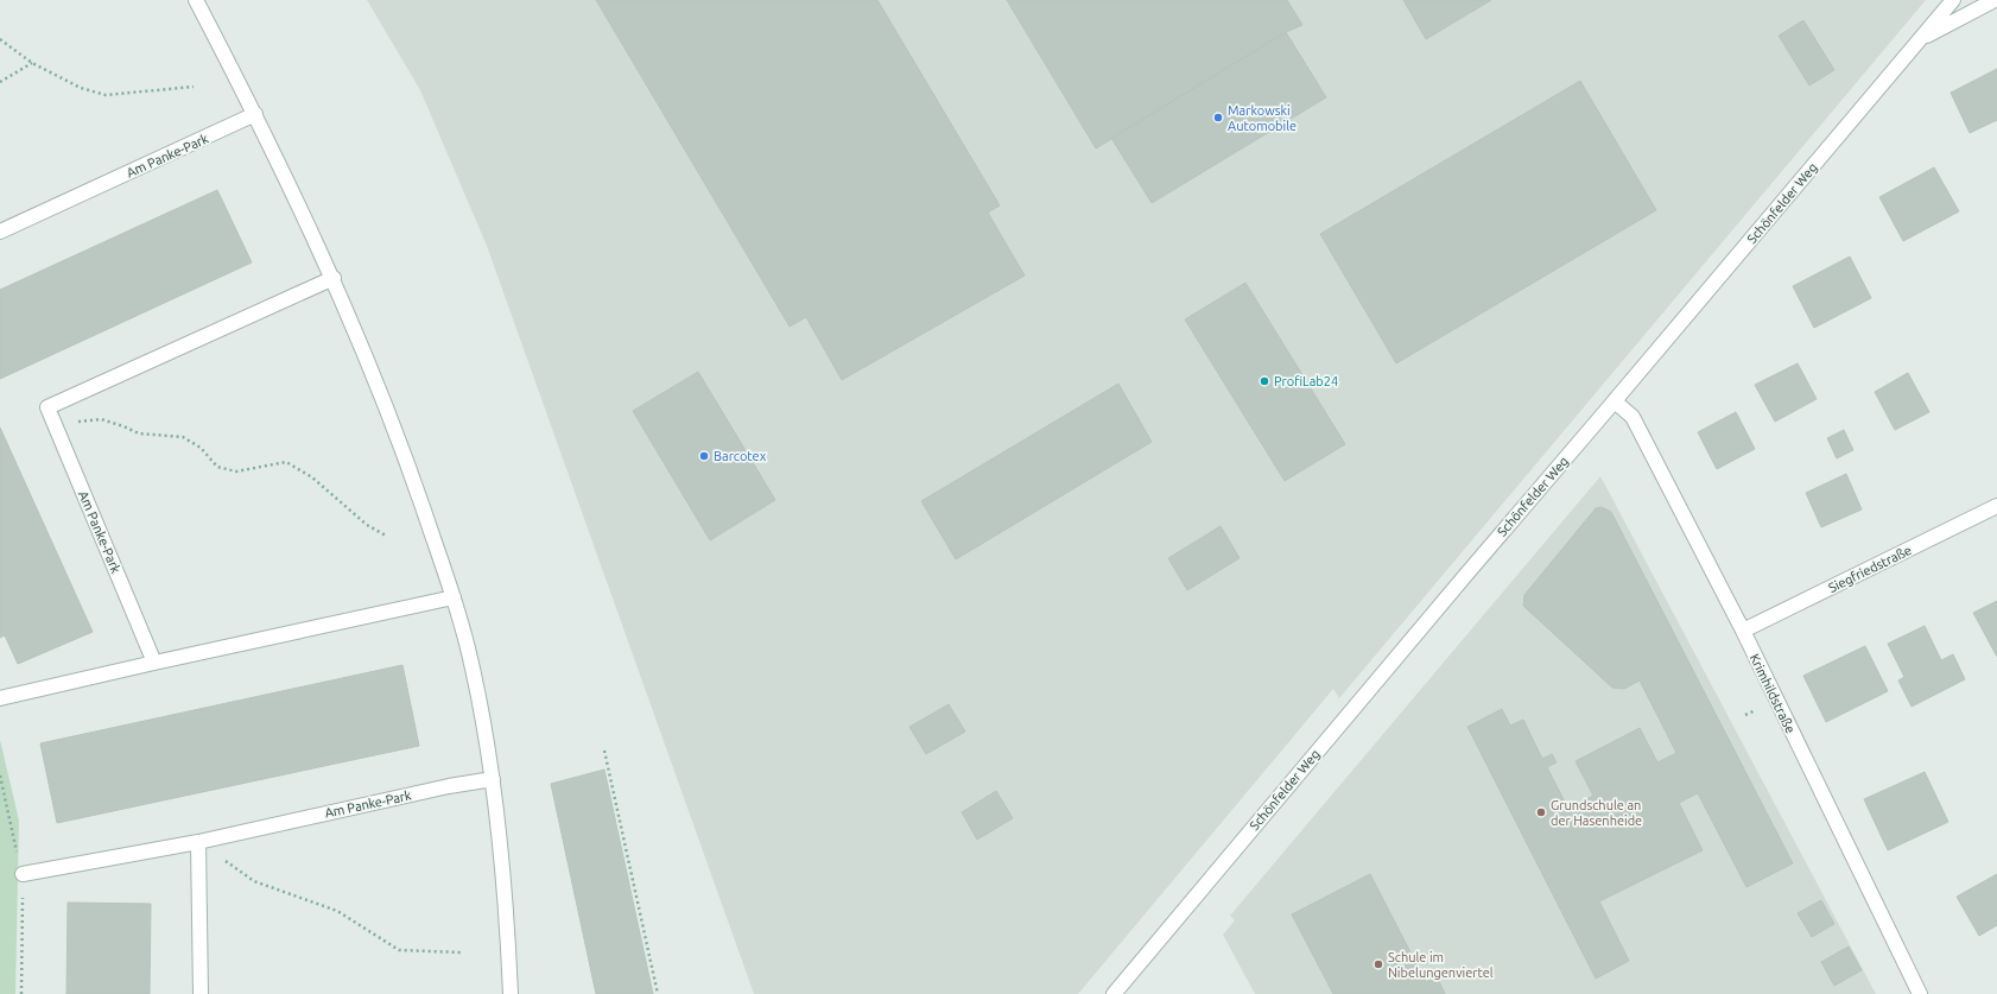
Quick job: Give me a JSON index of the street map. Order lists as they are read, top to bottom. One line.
{"streets":{"street":["Am Panke-Park","Schönfelder Weg","Siegfriedstraße","Krimhildstraße"]},"crossings":[["Schönfelder Weg","Krimhildstraße"],["Siegfriedstraße","Krimhildstraße"]],"places":["Markowski Automobile","ProfiLab24","Barcotex","Grundschule an der Hasenheide","Schule im Nibelungenviertel"]}
